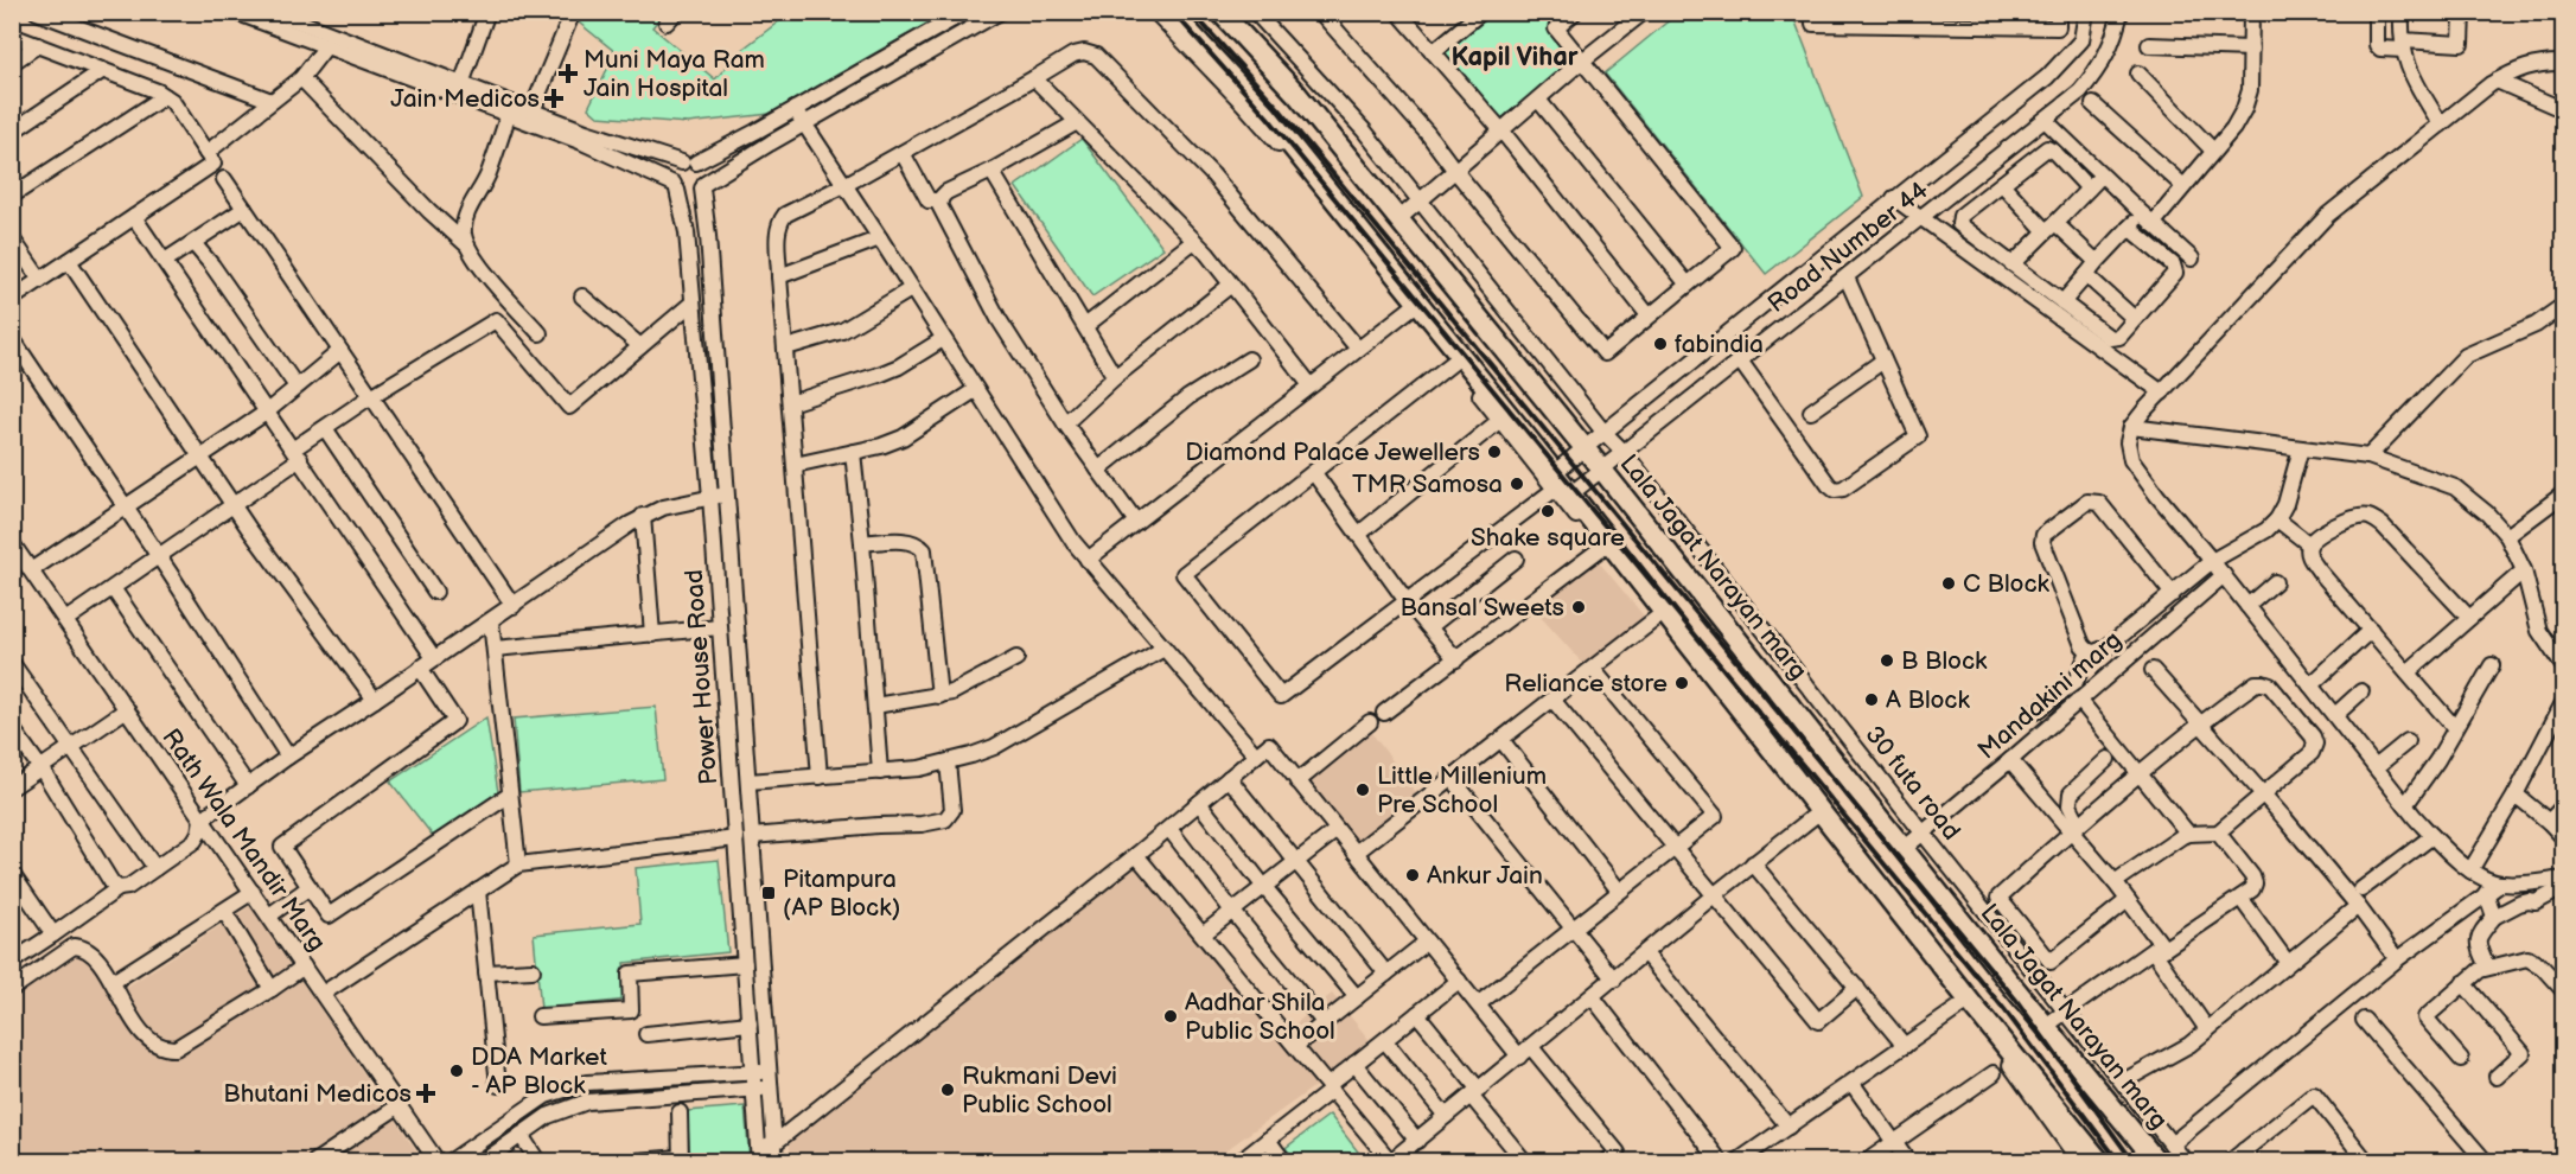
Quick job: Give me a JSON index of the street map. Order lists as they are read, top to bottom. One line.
{"streets":{"main road":["Lala Jagat Narayan marg"],"street":["Road Number 44","Power House Road","Mandakini marg","30 futa road","Rath Wala Mandir Marg"]},"crossings":[["Road Number 44","Lala Jagat Narayan marg"],["Road Number 44","30 futa road"],["Lala Jagat Narayan marg","Mandakini marg"],["Mandakini marg","30 futa road"]],"districts":["Kapil Vihar"],"places":{"health":["Muni Maya Ram Jain Hospital","Jain Medicos","Bhutani Medicos"],"other":["fabindia","Diamond Palace Jewellers","TMR Samosa","Shake square","C Block","Bansal Sweets","B Block","Reliance store","A Block","Little Millenium Pre School","Ankur Jain","Aadhar Shila Public School","DDA Market - AP Block","Rukmani Devi Public School"],"transit":["Pitampura (AP Block)"]}}
